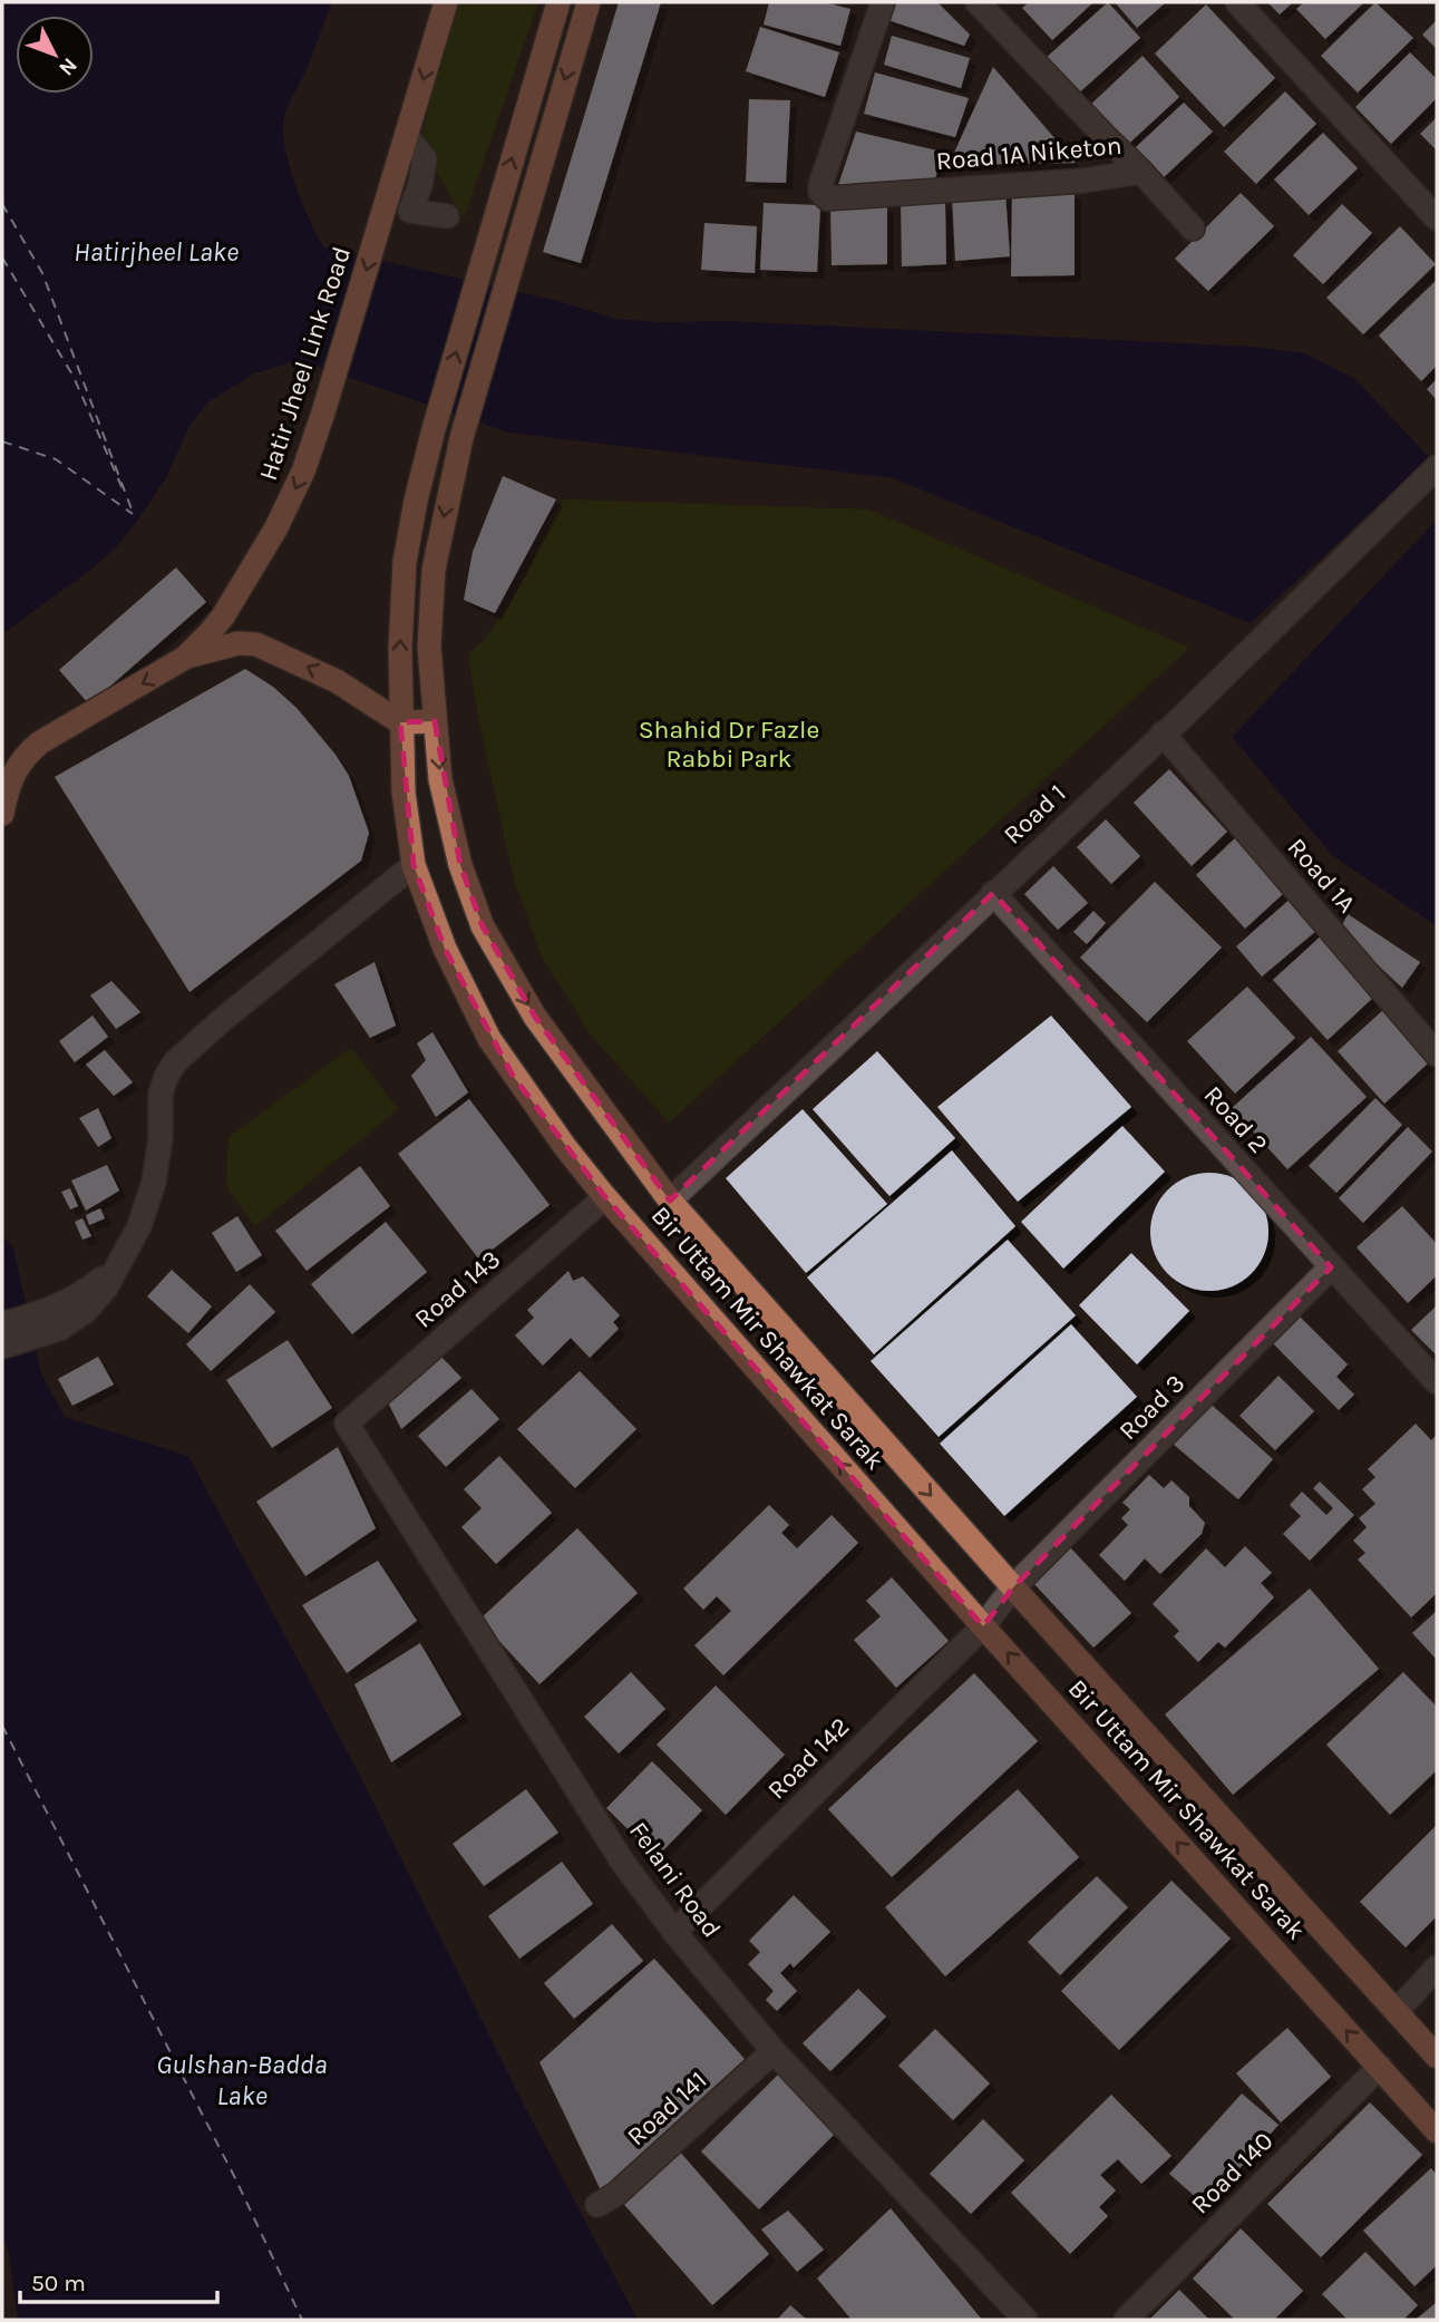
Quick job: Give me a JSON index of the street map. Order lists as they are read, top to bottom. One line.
{"streets":{"main road":["Hatir Jheel Link Road","Bir Uttam Mir Shawkat Sarak"],"street":["Road 1A Niketon","Road 1","Road 1A","Road 2","Road 143","Road 3","Road 142","Felani Road","Road 141","Road 140"]},"crossings":[["Road 1","Road 1A"],["Road 1","Road 2"],["Road 1","Bir Uttam Mir Shawkat Sarak"],["Road 2","Road 3"],["Road 143","Bir Uttam Mir Shawkat Sarak"],["Road 143","Felani Road"],["Bir Uttam Mir Shawkat Sarak","Road 3"],["Bir Uttam Mir Shawkat Sarak","Road 142"],["Bir Uttam Mir Shawkat Sarak","Road 140"],["Road 3","Road 142"],["Road 142","Felani Road"],["Felani Road","Road 141"]],"one_way":["Hatir Jheel Link Road"],"water":["Hatirjheel Lake","Gulshan-Badda Lake"],"parks":["Shahid Dr Fazle Rabbi Park"],"scale_bar":"50 m","north":"bottom right"}
